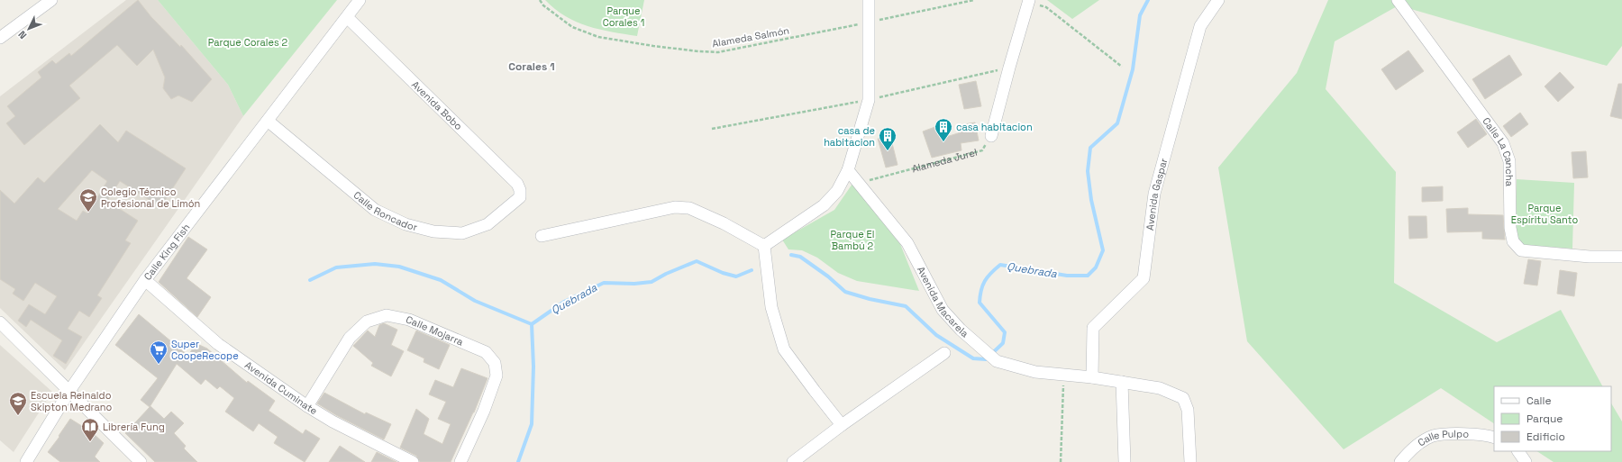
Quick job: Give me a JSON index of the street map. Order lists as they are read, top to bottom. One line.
{"streets":{"street":["Avenida Bobo","Calle La Cancha","Avenida Gaspar","Calle Roncador","Calle King Fish","Avenida Macarela","Calle Mojarra","Avenida Cuminate","Calle Pulpo"],"path":["Alameda Salmón","Alameda Jurel"]},"crossings":[["Avenida Bobo","Calle Roncador"],["Avenida Bobo","Calle King Fish"],["Alameda Jurel","Avenida Macarela"],["Avenida Gaspar","Avenida Macarela"],["Calle Roncador","Calle King Fish"],["Calle King Fish","Avenida Cuminate"],["Calle Mojarra","Avenida Cuminate"]],"districts":["Corales 1"],"water":["Quebrada"],"parks":["Parque Corales 1","Parque Corales 2","Parque Espíritu Santo","Parque El Bambú 2"],"places":{"building":["casa habitacion","casa de habitacion"],"school or university":["Colegio Técnico Profesional de Limón","Escuela Reinaldo Skipton Medrano"],"supermarket":["Super CoopeRecope"],"library":["Librería Fung"]},"legend":["Calle","Parque","Edificio"],"north":"bottom left"}
